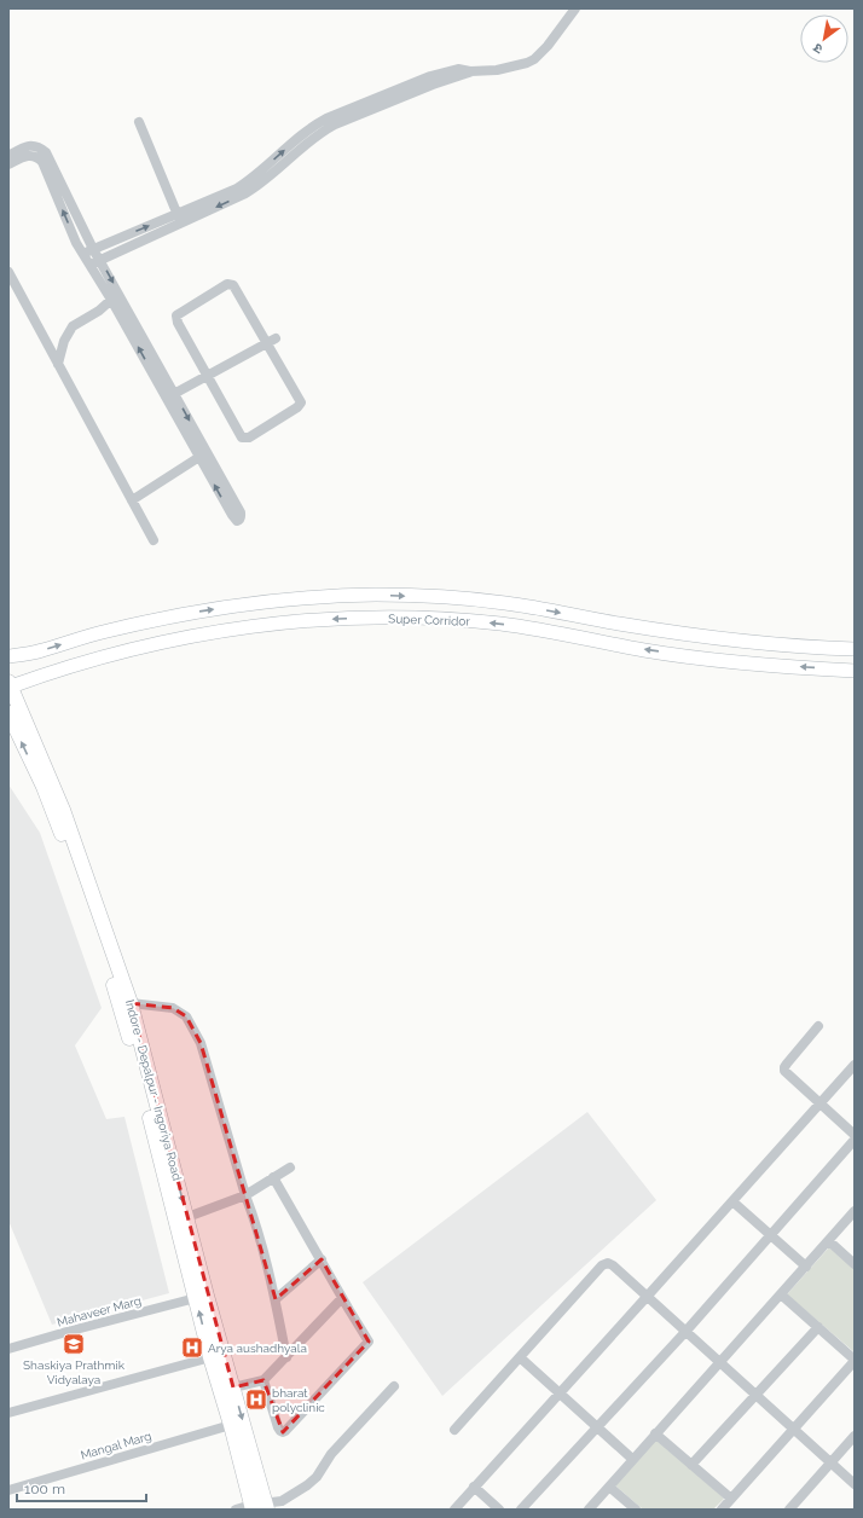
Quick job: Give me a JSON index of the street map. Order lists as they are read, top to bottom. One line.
{"streets":{"main road":["Super Corridor","Indore - Depalpur - Ingoriya Road"],"street":["Mahaveer Marg","Mangal Marg"]},"crossings":[["Super Corridor","Indore - Depalpur - Ingoriya Road"],["Indore - Depalpur - Ingoriya Road","Mahaveer Marg"],["Indore - Depalpur - Ingoriya Road","Mangal Marg"]],"places":{"school or university":["Shaskiya Prathmik Vidyalaya"],"hospital":["Arya aushadhyala","bharat polyclinic"]},"scale_bar":"100 m","north":"bottom left"}
